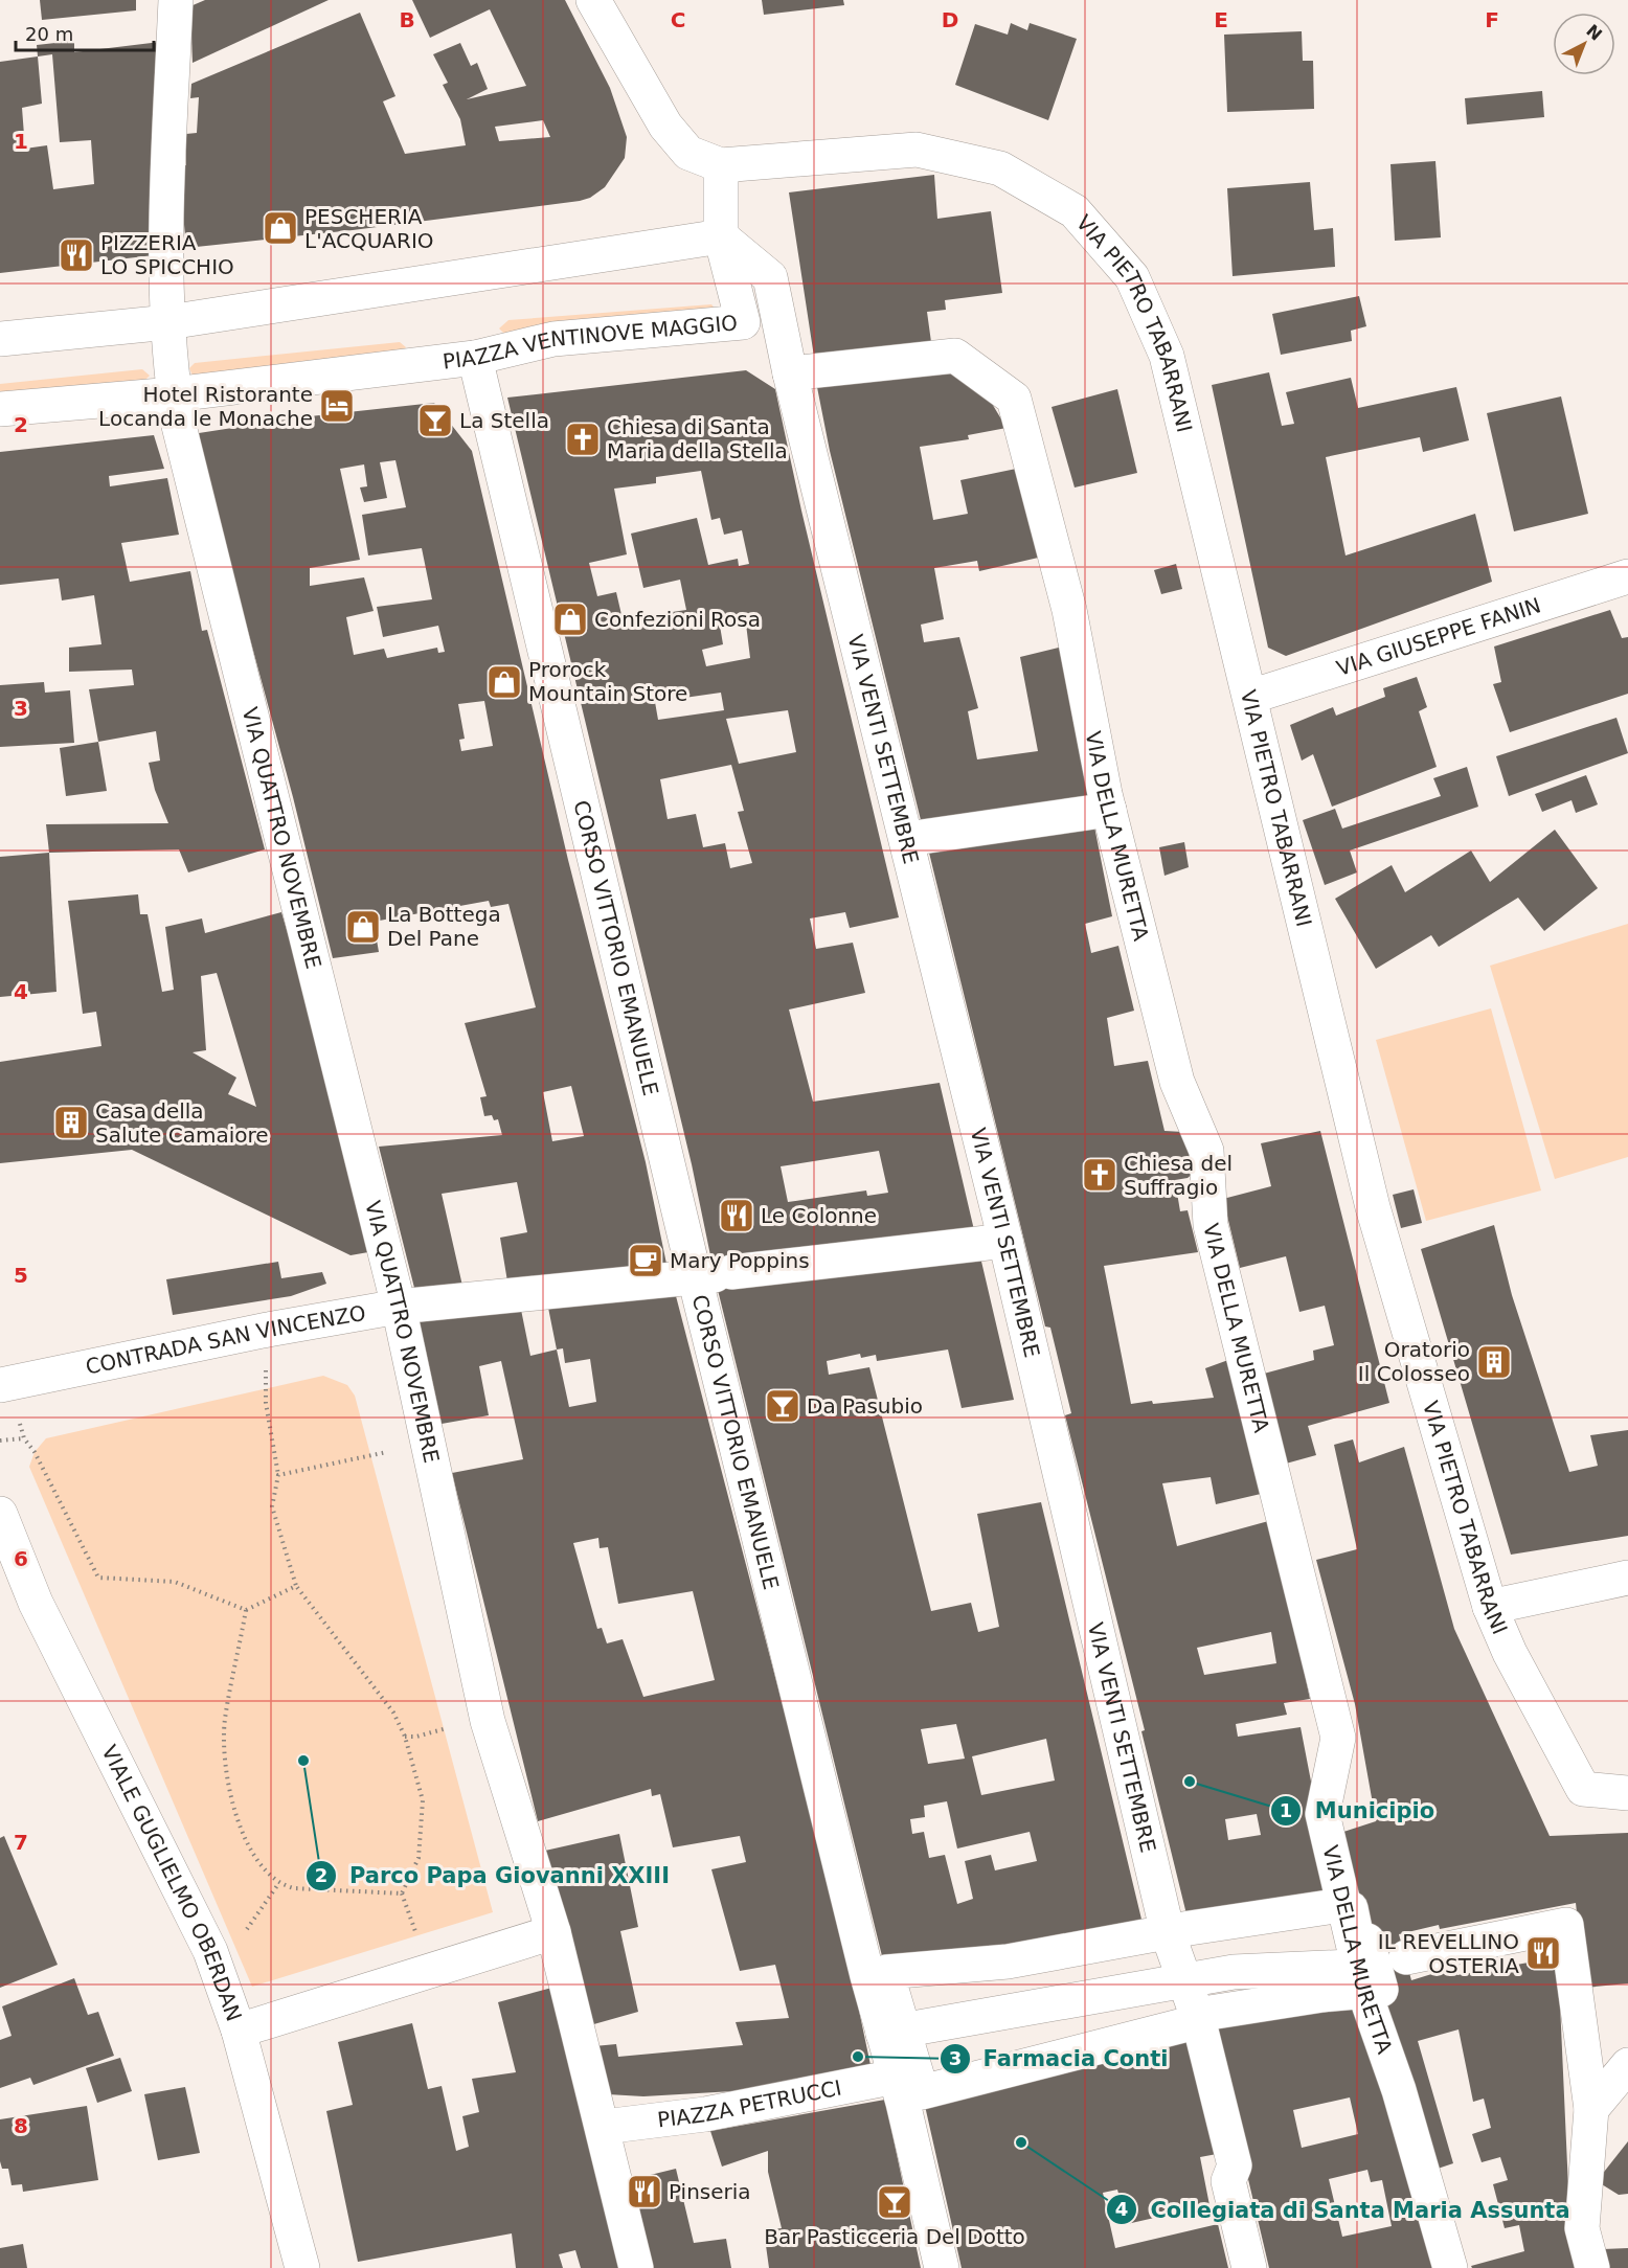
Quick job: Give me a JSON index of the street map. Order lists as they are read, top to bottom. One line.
{"streets":{"street":["VIA PIETRO TABARRANI","PIAZZA VENTINOVE MAGGIO","VIA GIUSEPPE FANIN","VIA VENTI SETTEMBRE","VIA DELLA MURETTA","VIA QUATTRO NOVEMBRE","CORSO VITTORIO EMANUELE","CONTRADA SAN VINCENZO","VIALE GUGLIELMO OBERDAN","PIAZZA PETRUCCI"]},"crossings":[["VIA PIETRO TABARRANI","VIA GIUSEPPE FANIN"],["PIAZZA VENTINOVE MAGGIO","VIA VENTI SETTEMBRE"],["PIAZZA VENTINOVE MAGGIO","VIA QUATTRO NOVEMBRE"],["PIAZZA VENTINOVE MAGGIO","CORSO VITTORIO EMANUELE"],["VIA VENTI SETTEMBRE","VIA DELLA MURETTA"],["VIA VENTI SETTEMBRE","CONTRADA SAN VINCENZO"],["VIA QUATTRO NOVEMBRE","CONTRADA SAN VINCENZO"],["VIA QUATTRO NOVEMBRE","PIAZZA PETRUCCI"],["CORSO VITTORIO EMANUELE","CONTRADA SAN VINCENZO"],["CORSO VITTORIO EMANUELE","PIAZZA PETRUCCI"]],"places":{"shop":["PESCHERIA L'ACQUARIO","Confezioni Rosa","Prorock Mountain Store","La Bottega Del Pane"],"restaurant":["PIZZERIA LO SPICCHIO","Le Colonne","IL REVELLINO OSTERIA","Pinseria"],"hotel":["Hotel Ristorante Locanda le Monache"],"bar":["La Stella","Da Pasubio","Bar Pasticceria Del Dotto"],"church":["Chiesa di Santa Maria della Stella","Chiesa del Suffragio"],"building":["Casa della Salute Camaiore","Oratorio Il Colosseo"],"cafe":["Mary Poppins"],"other":["Parco Papa Giovanni XXIII","Municipio","Farmacia Conti","Collegiata di Santa Maria Assunta"]},"scale_bar":"20 m","north":"top right","grid":{"columns":["B","C","D","E","F"],"rows":["1","2","3","4","5","6","7","8"]}}
